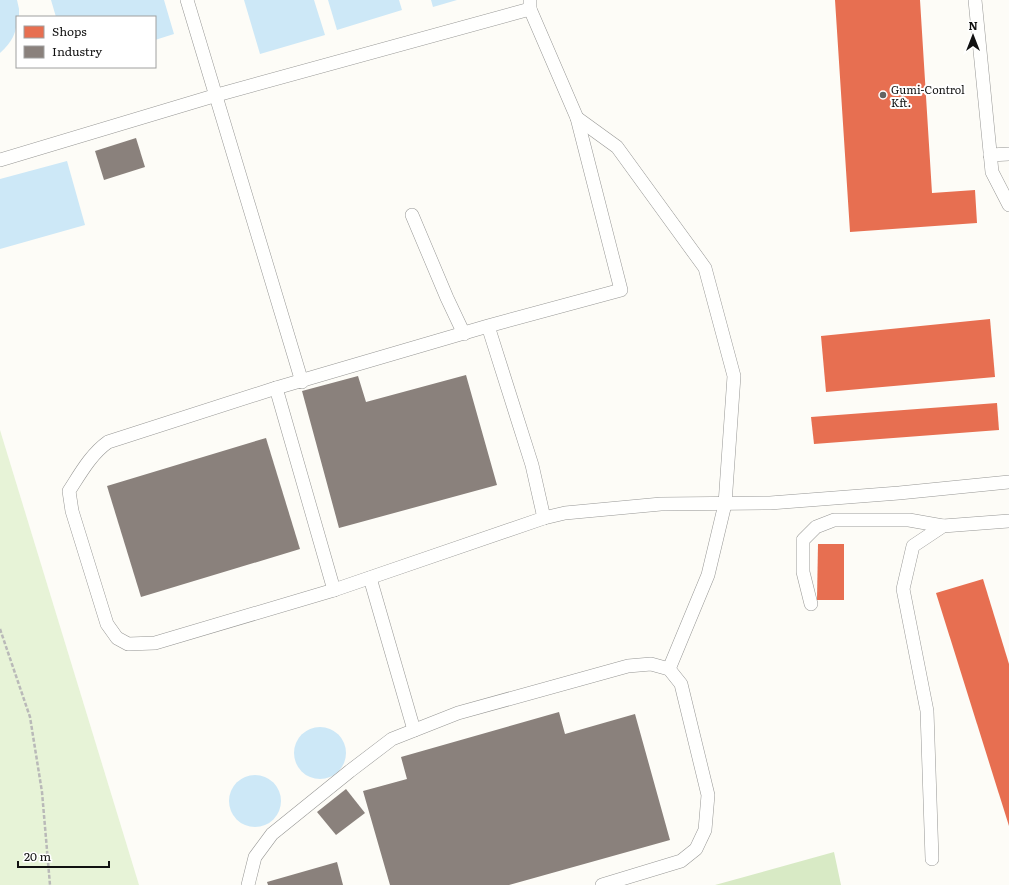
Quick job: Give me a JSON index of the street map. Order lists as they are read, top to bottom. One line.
{"places":["Gumi-Control Kft."],"legend":["Shops","Industry"],"scale_bar":"20 m","north":"top"}
